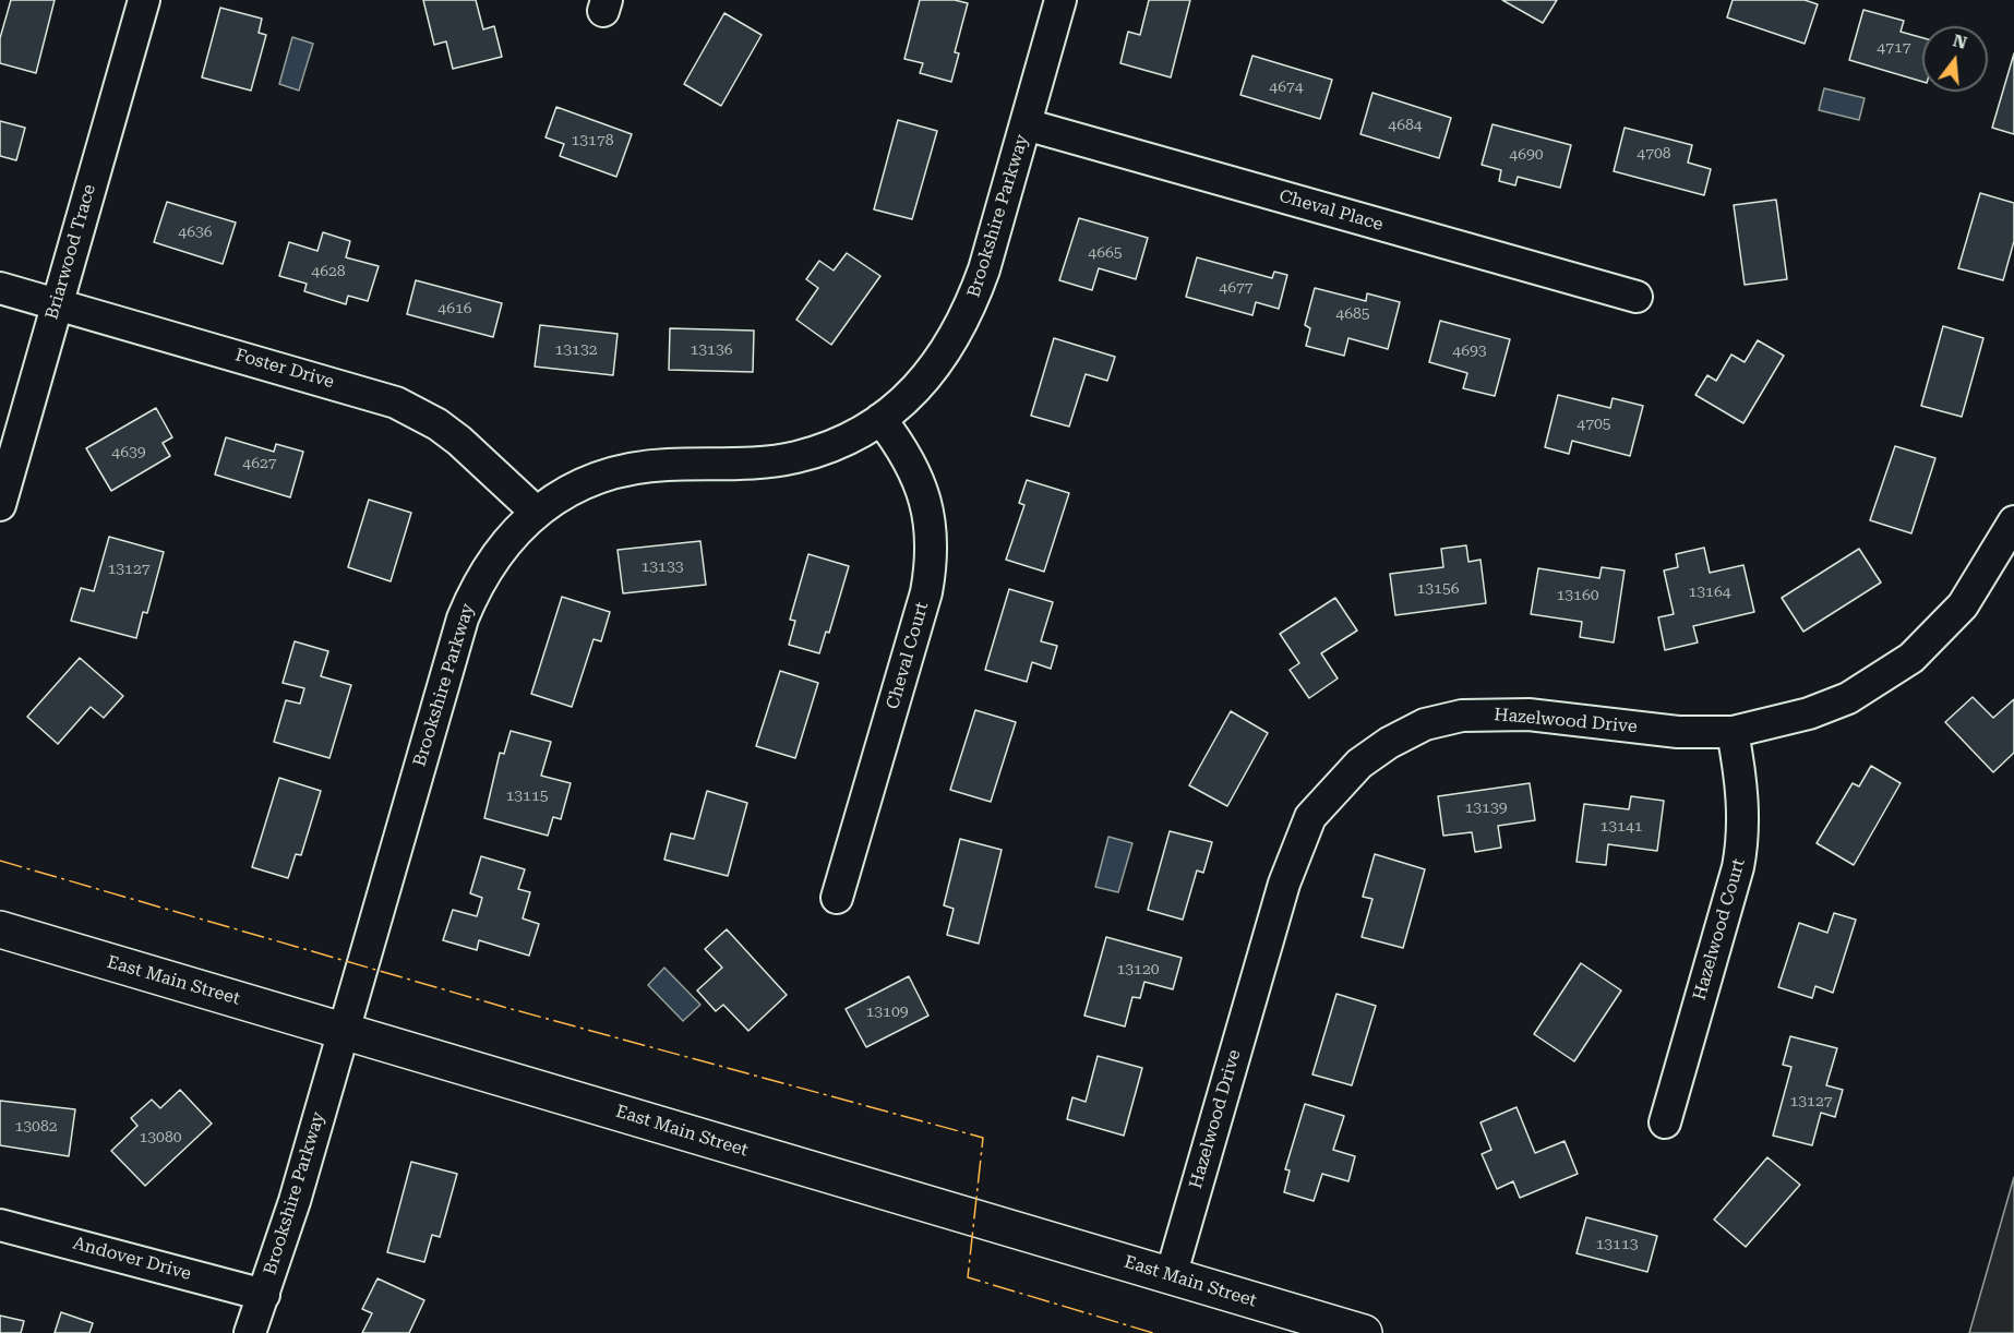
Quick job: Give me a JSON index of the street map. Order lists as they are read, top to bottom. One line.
{"streets":{"main road":["East Main Street"],"street":["Cheval Place","Brookshire Parkway","Briarwood Trace","Foster Drive","Cheval Court","Hazelwood Drive","Hazelwood Court","Andover Drive"]},"crossings":[["Cheval Place","Brookshire Parkway"],["Brookshire Parkway","Foster Drive"],["Brookshire Parkway","Cheval Court"],["Brookshire Parkway","East Main Street"],["Brookshire Parkway","Andover Drive"],["Briarwood Trace","Foster Drive"],["Hazelwood Drive","Hazelwood Court"],["Hazelwood Drive","East Main Street"]],"house_numbers":["4717","4674","4684","13178","4708","4690","4636","4665","4628","4677","4616","4685","13132","13136","4693","4705","4639","4627","13133","13127","13156","13164","13160","13115","13139","13141","13120","13109","13127","13082","13080","13113"],"north":"top"}
